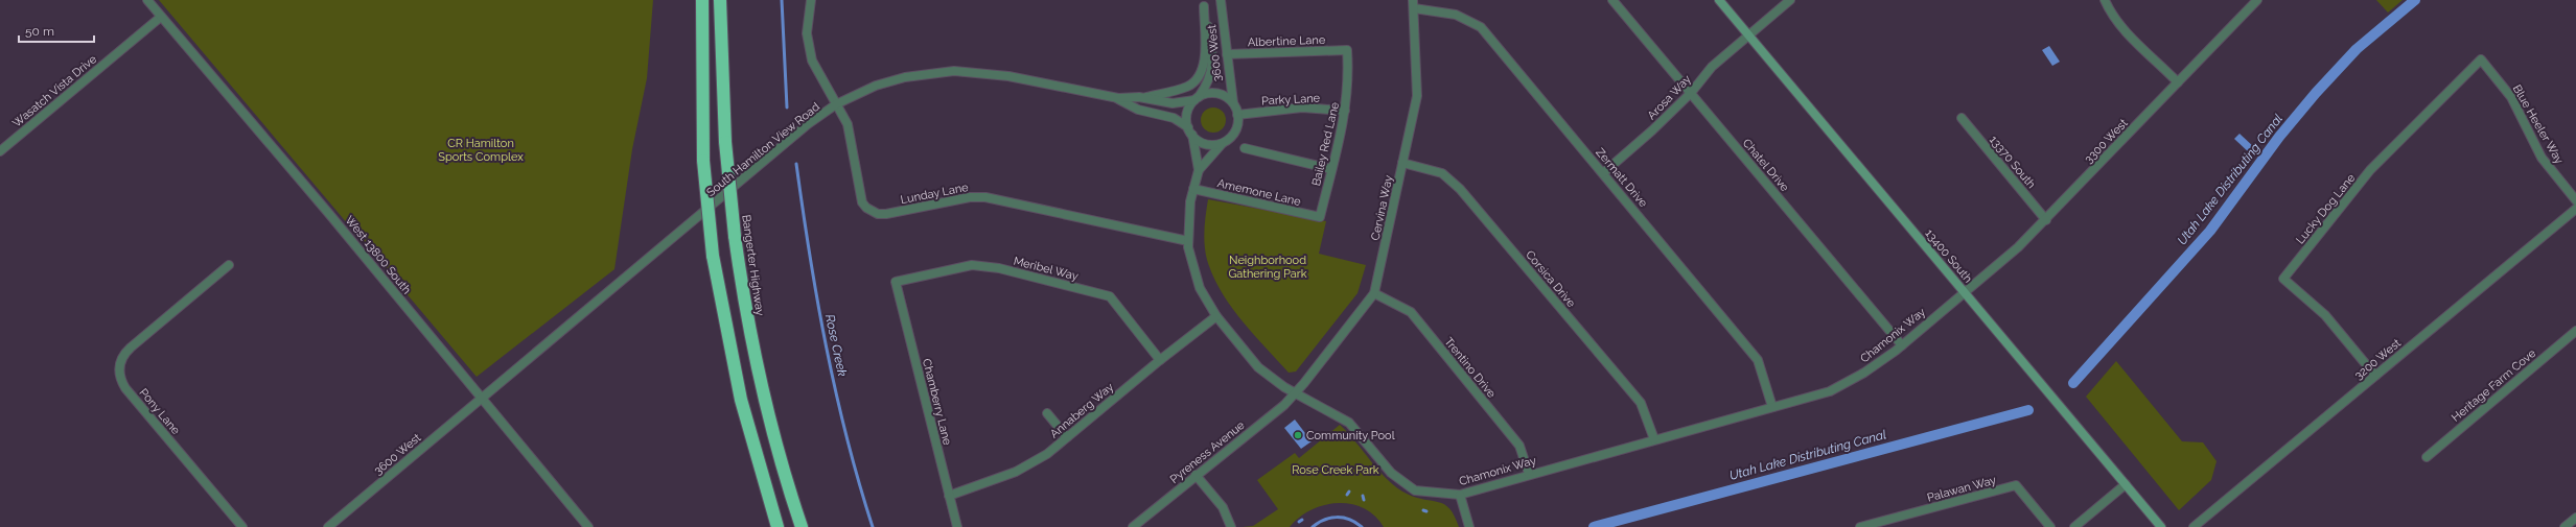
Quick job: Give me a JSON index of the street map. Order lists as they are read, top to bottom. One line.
{"streets":{"highway":["Bangerter Highway"],"main road":["13400 South"],"street":["Albertine Lane","3600 West","Wasatch Vista Drive","Arosa Way","Parky Lane","Blue Heeler Way","3300 West","Bailey Red Lane","South Hamilton View Road","13370 South","Chatel Drive","Zermatt Drive","Amemone Lane","Lunday Lane","Cervina Way","Lucky Dog Lane","West 13800 South","Meribel Way","Corsica Drive","Chamonix Way","3200 West","Trentino Drive","Heritage Farm Cove","Chamberry Lane","Annaberg Way","Pony Lane","Pyreness Avenue","Palawan Way"]},"crossings":[["Albertine Lane","3600 West"],["Albertine Lane","Bailey Red Lane"],["3600 West","Parky Lane"],["3600 West","South Hamilton View Road"],["3600 West","West 13800 South"],["3600 West","Chamonix Way"],["Wasatch Vista Drive","West 13800 South"],["Arosa Way","Chatel Drive"],["Arosa Way","Zermatt Drive"],["Arosa Way","13400 South"],["Parky Lane","Bailey Red Lane"],["Parky Lane","South Hamilton View Road"],["Parky Lane","Chamonix Way"],["Blue Heeler Way","Lucky Dog Lane"],["3300 West","13370 South"],["3300 West","13400 South"],["3300 West","Chamonix Way"],["Bailey Red Lane","Amemone Lane"],["South Hamilton View Road","Lunday Lane"],["South Hamilton View Road","West 13800 South"],["South Hamilton View Road","Chamonix Way"],["Chatel Drive","Chamonix Way"],["Zermatt Drive","Cervina Way"],["Zermatt Drive","Chamonix Way"],["Amemone Lane","Chamonix Way"],["Lunday Lane","Chamonix Way"],["Cervina Way","Corsica Drive"],["Cervina Way","Chamonix Way"],["Cervina Way","Trentino Drive"],["Cervina Way","Pyreness Avenue"],["Lucky Dog Lane","3200 West"],["13400 South","Chamonix Way"],["Meribel Way","Chamberry Lane"],["Meribel Way","Annaberg Way"],["Corsica Drive","Chamonix Way"],["Chamonix Way","Trentino Drive"],["Chamonix Way","Annaberg Way"],["Chamonix Way","Pyreness Avenue"],["Chamberry Lane","Annaberg Way"]],"water":["Utah Lake Distributing Canal","Rose Creek"],"parks":["CR Hamilton Sports Complex","Neighborhood Gathering Park","Rose Creek Park"],"places":["Community Pool"],"scale_bar":"50 m"}
